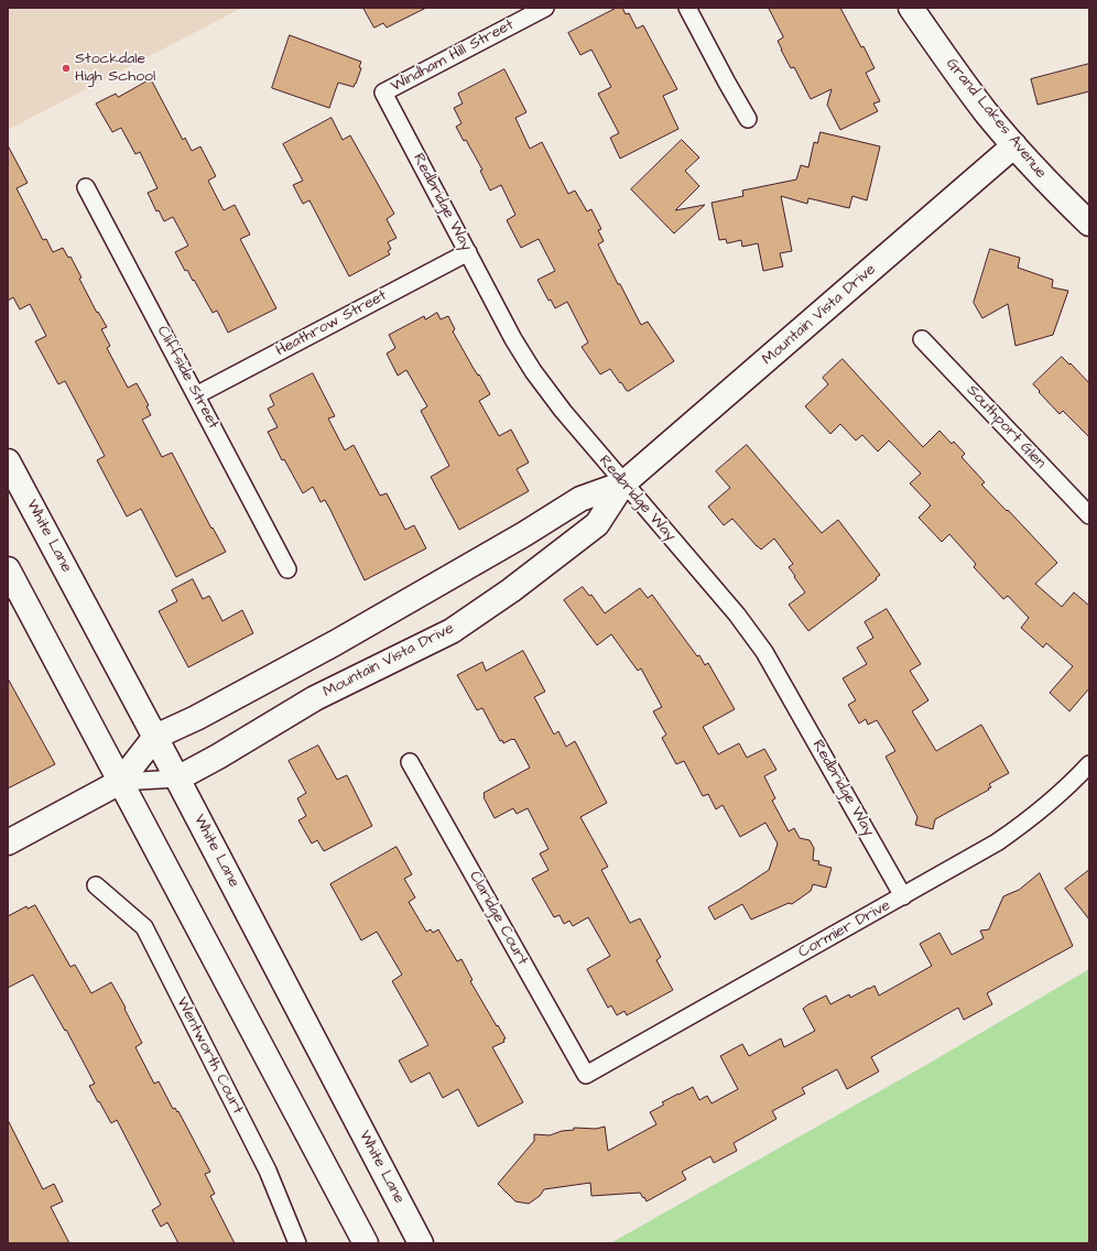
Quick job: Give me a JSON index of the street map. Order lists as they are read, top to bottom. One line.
{"streets":{"street":["Windham Hill Street","Grand Lakes Avenue","Redbridge Way","Mountain Vista Drive","Heathrow Street","Cliffside Street","Southport Glen","White Lane","Claridge Court","Cormier Drive","Wentworth Court"]},"crossings":[["Windham Hill Street","Redbridge Way"],["Grand Lakes Avenue","Mountain Vista Drive"],["Redbridge Way","Mountain Vista Drive"],["Redbridge Way","Heathrow Street"],["Redbridge Way","Cormier Drive"],["Mountain Vista Drive","White Lane"],["Heathrow Street","Cliffside Street"],["Claridge Court","Cormier Drive"]],"places":["Stockdale High School"]}
